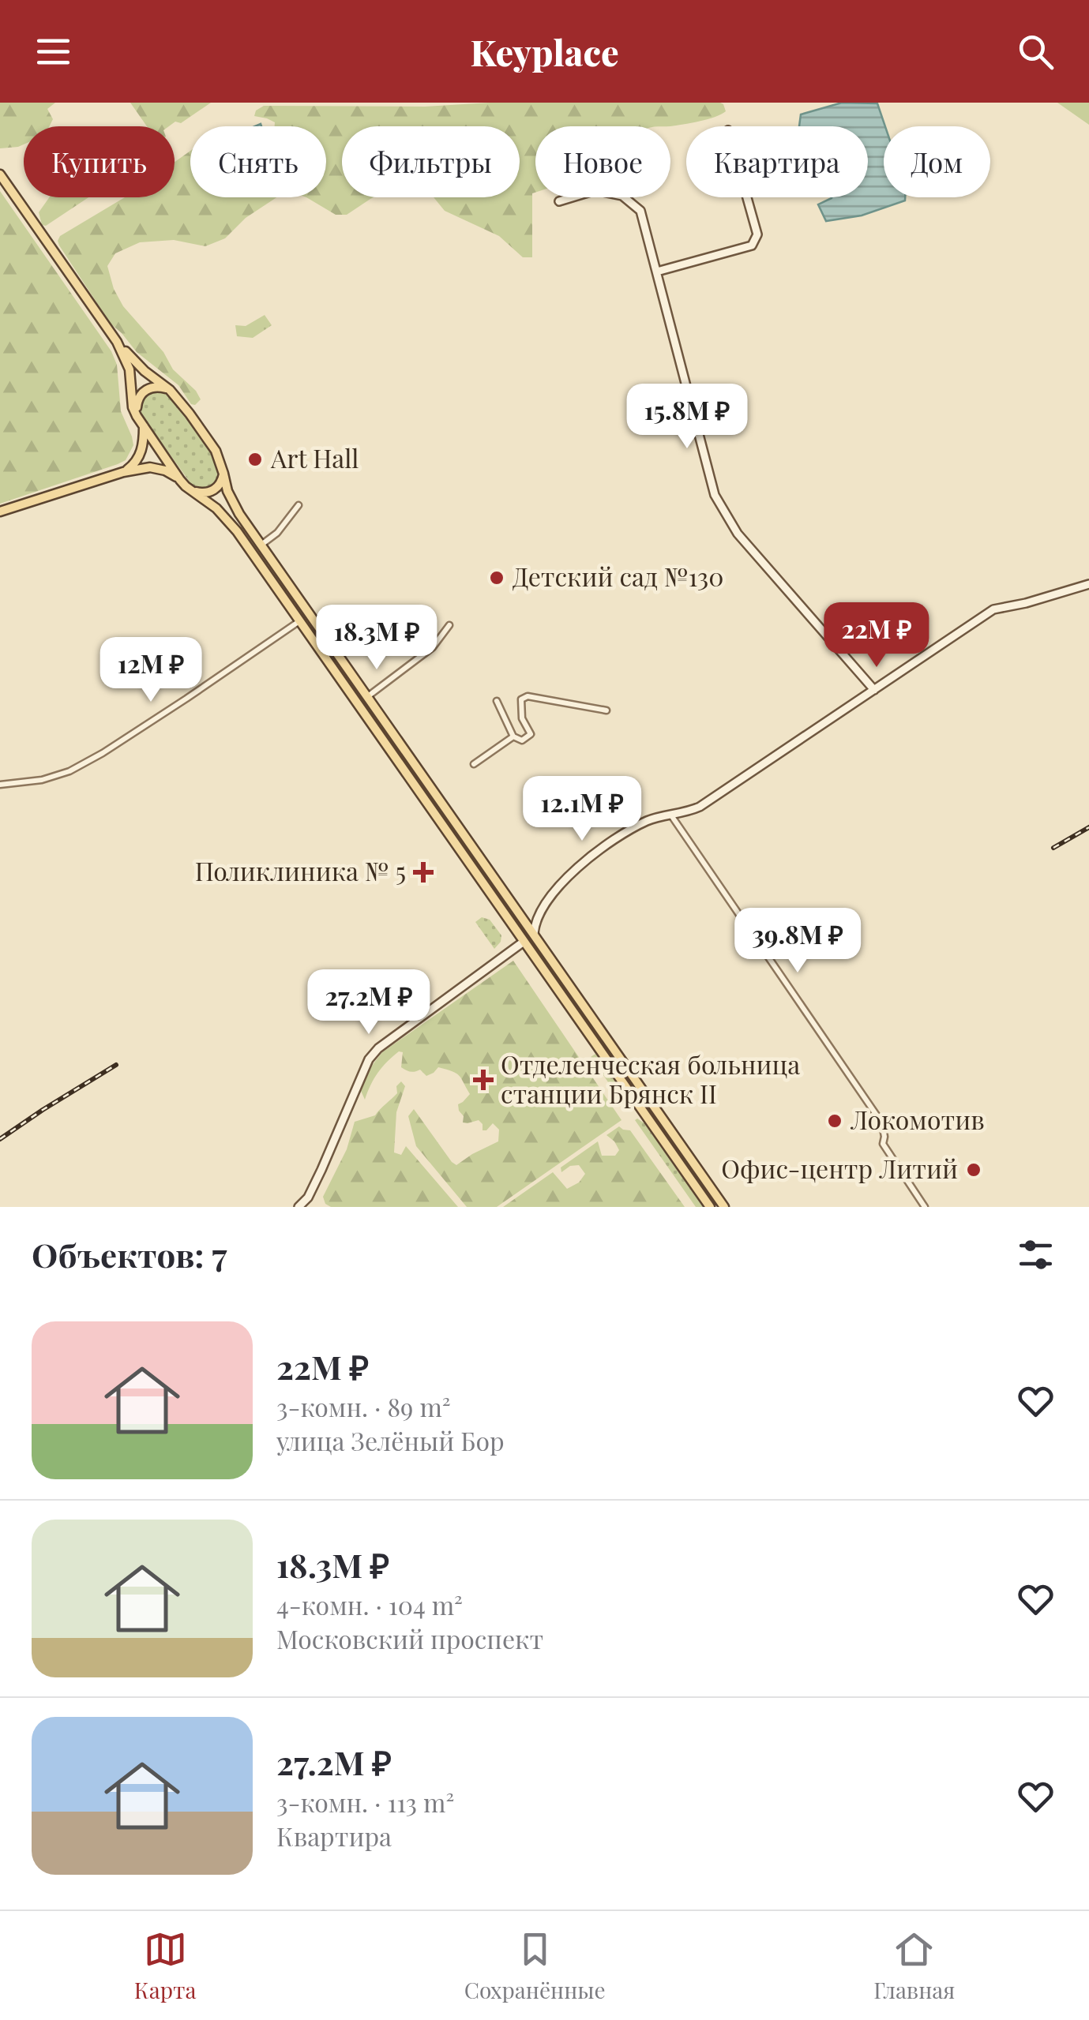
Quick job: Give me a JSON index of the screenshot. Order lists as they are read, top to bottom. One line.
{"places":{"other":["Art Hall","Детский сад №130","Локомотив","Офис-центр Литий"],"health":["Поликлиника № 5","Отделенческая больница станции Брянск II"]},"page":{"header":"Keyplace","chip":["Купить","Снять","Фильтры","Новое","Квартира","Дом"],"price":["15.8M ₽","22M ₽","18.3M ₽","12M ₽","12.1M ₽","39.8M ₽","27.2M ₽"],"heading":"Объектов: 7","list":[{"name":"22M ₽","note":"3-комн. · 89 m² · улица Зелёный Бор"},{"name":"18.3M ₽","note":"4-комн. · 104 m² · Московский проспект"},{"name":"27.2M ₽","note":"3-комн. · 113 m² · Квартира"}],"tabs":["Карта","Сохранённые","Главная"]}}
